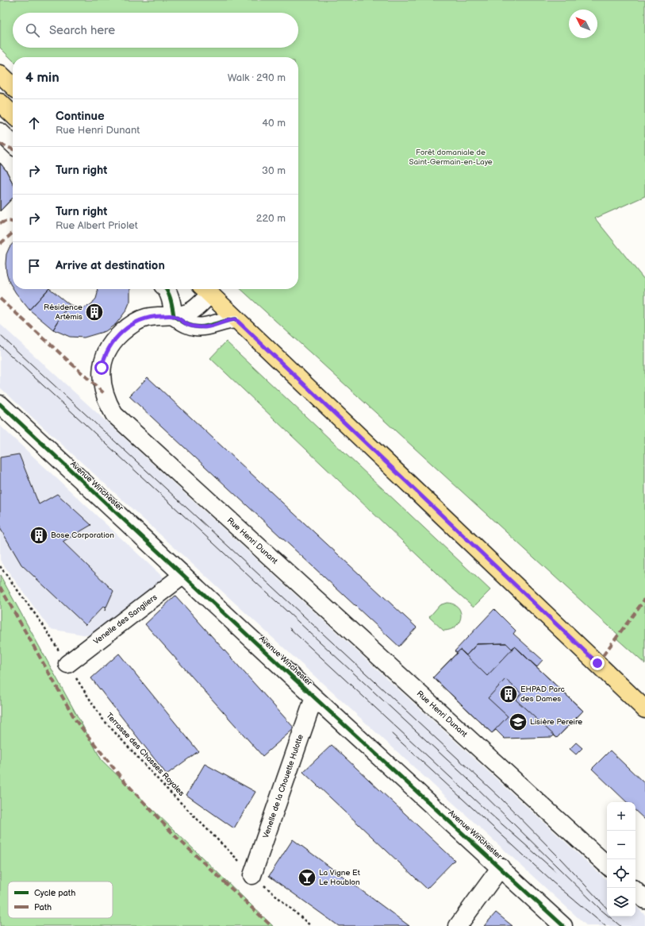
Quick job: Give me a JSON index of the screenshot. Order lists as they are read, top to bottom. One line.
{"streets":{"street":["Avenue Winchester","Rue Henri Dunant","Venelle des Sangliers","Venelle de la Chouette Hulotte"],"path":["Terrasse des Chasses Royales"]},"crossings":[["Avenue Winchester","Venelle des Sangliers"],["Avenue Winchester","Venelle de la Chouette Hulotte"],["Venelle des Sangliers","Terrasse des Chasses Royales"],["Terrasse des Chasses Royales","Venelle de la Chouette Hulotte"]],"parks":["Forêt domaniale de Saint-Germain-en-Laye"],"places":{"building":["Résidence Artémis","Bose Corporation","EHPAD Parc des Dames"],"school or university":["Lisière Pereire"],"bar":["La Vigne Et Le Houblon"]},"legend":["Cycle path","Path"],"north":"top left","page":{"search":"Search here","heading":["4 min","Walk · 290 m"],"list":[["Continue","Rue Henri Dunant","40 m"],["Turn right","30 m"],["Turn right","Rue Albert Priolet","220 m"],"Arrive at destination"],"map_buttons":["+","−"]}}
